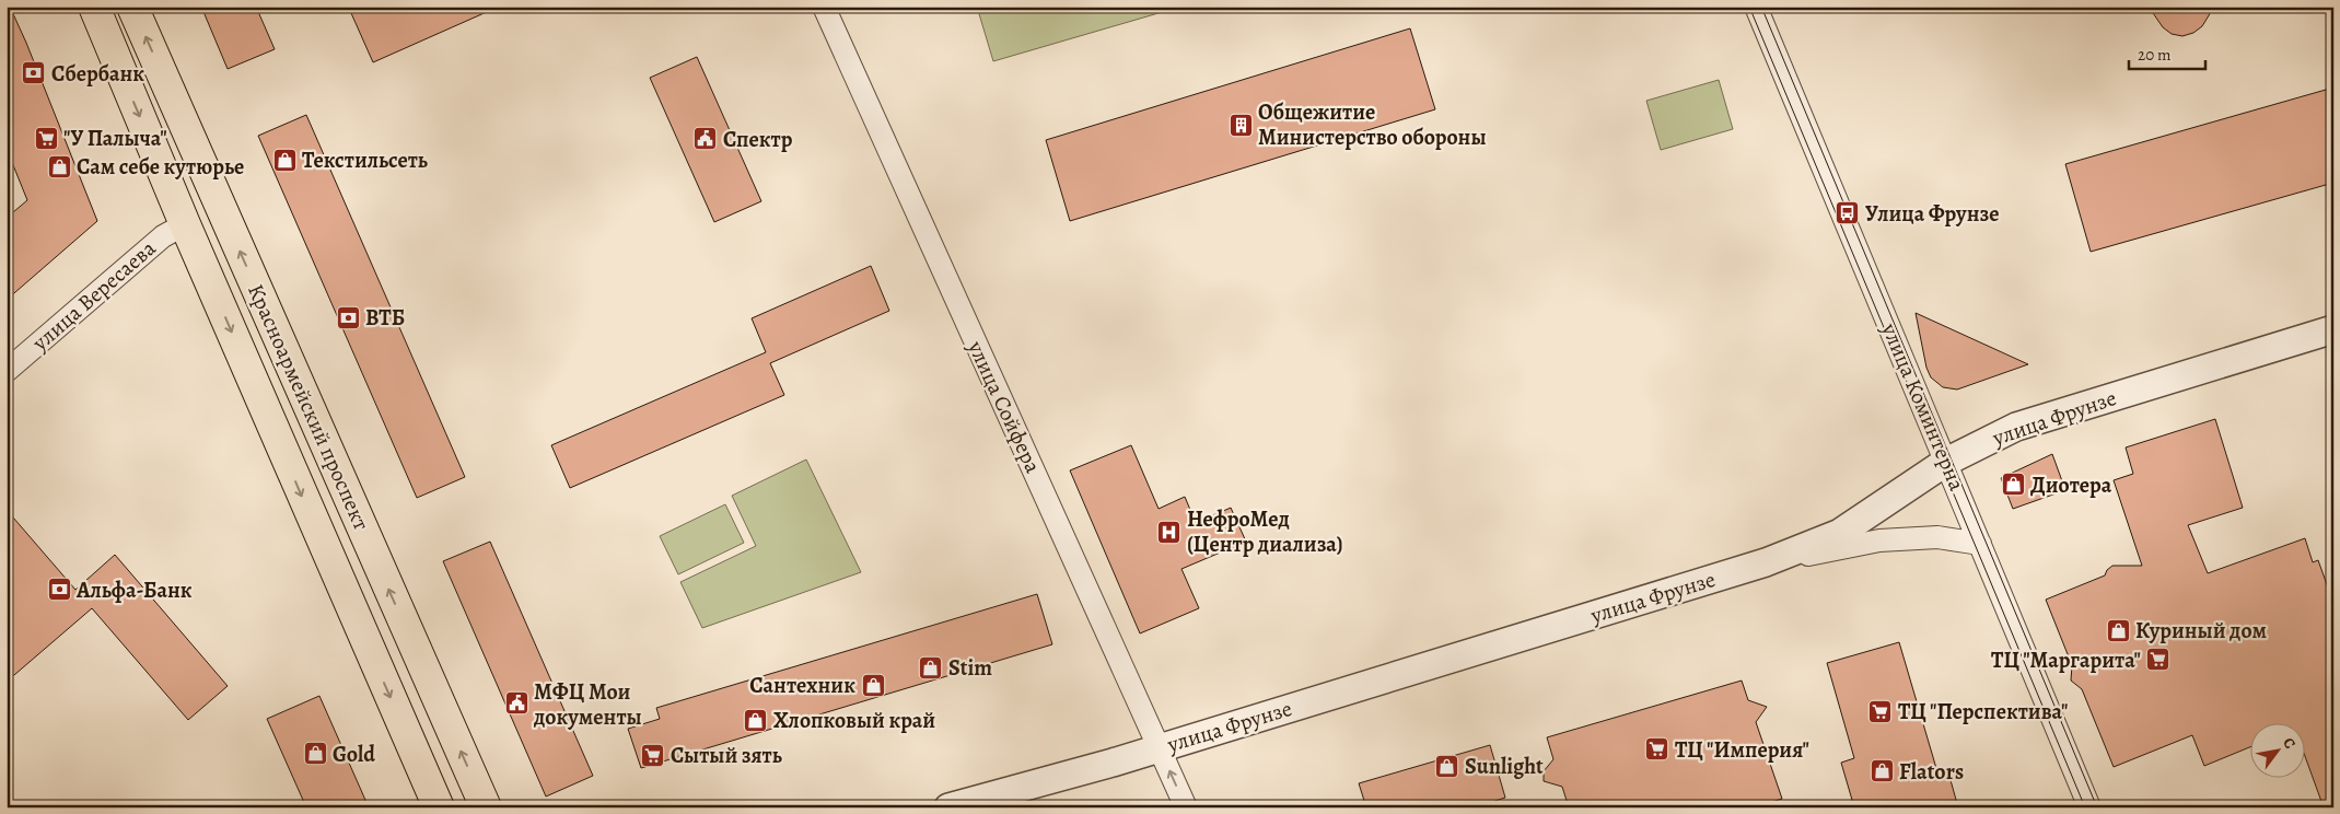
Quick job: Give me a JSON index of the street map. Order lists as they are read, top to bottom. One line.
{"streets":{"main road":["Красноармейский проспект"],"street":["улица Вересаева","улица Сойфера","улица Коминтерна","улица Фрунзе"]},"crossings":[["улица Вересаева","Красноармейский проспект"],["улица Сойфера","улица Фрунзе"],["улица Коминтерна","улица Фрунзе"]],"places":{"bank":["Сбербанк","ВТБ","Альфа-Банк"],"building":["Общежитие Министерство обороны"],"supermarket":["\"У Палыча\"","ТЦ \"Маргарита\"","ТЦ \"Перспектива\"","ТЦ \"Империя\"","Сытый зять"],"public building":["Спектр","МФЦ Мои документы"],"shop":["Текстильсеть","Сам себе кутюрье","Диотера","Куриный дом","Stim","Сантехник","Хлопковый край","Gold","Sunlight","Flators"],"bus stop":["Улица Фрунзе"],"hospital":["НефроМед (Центр диализа)"]},"scale_bar":"20 m","north":"top right"}
